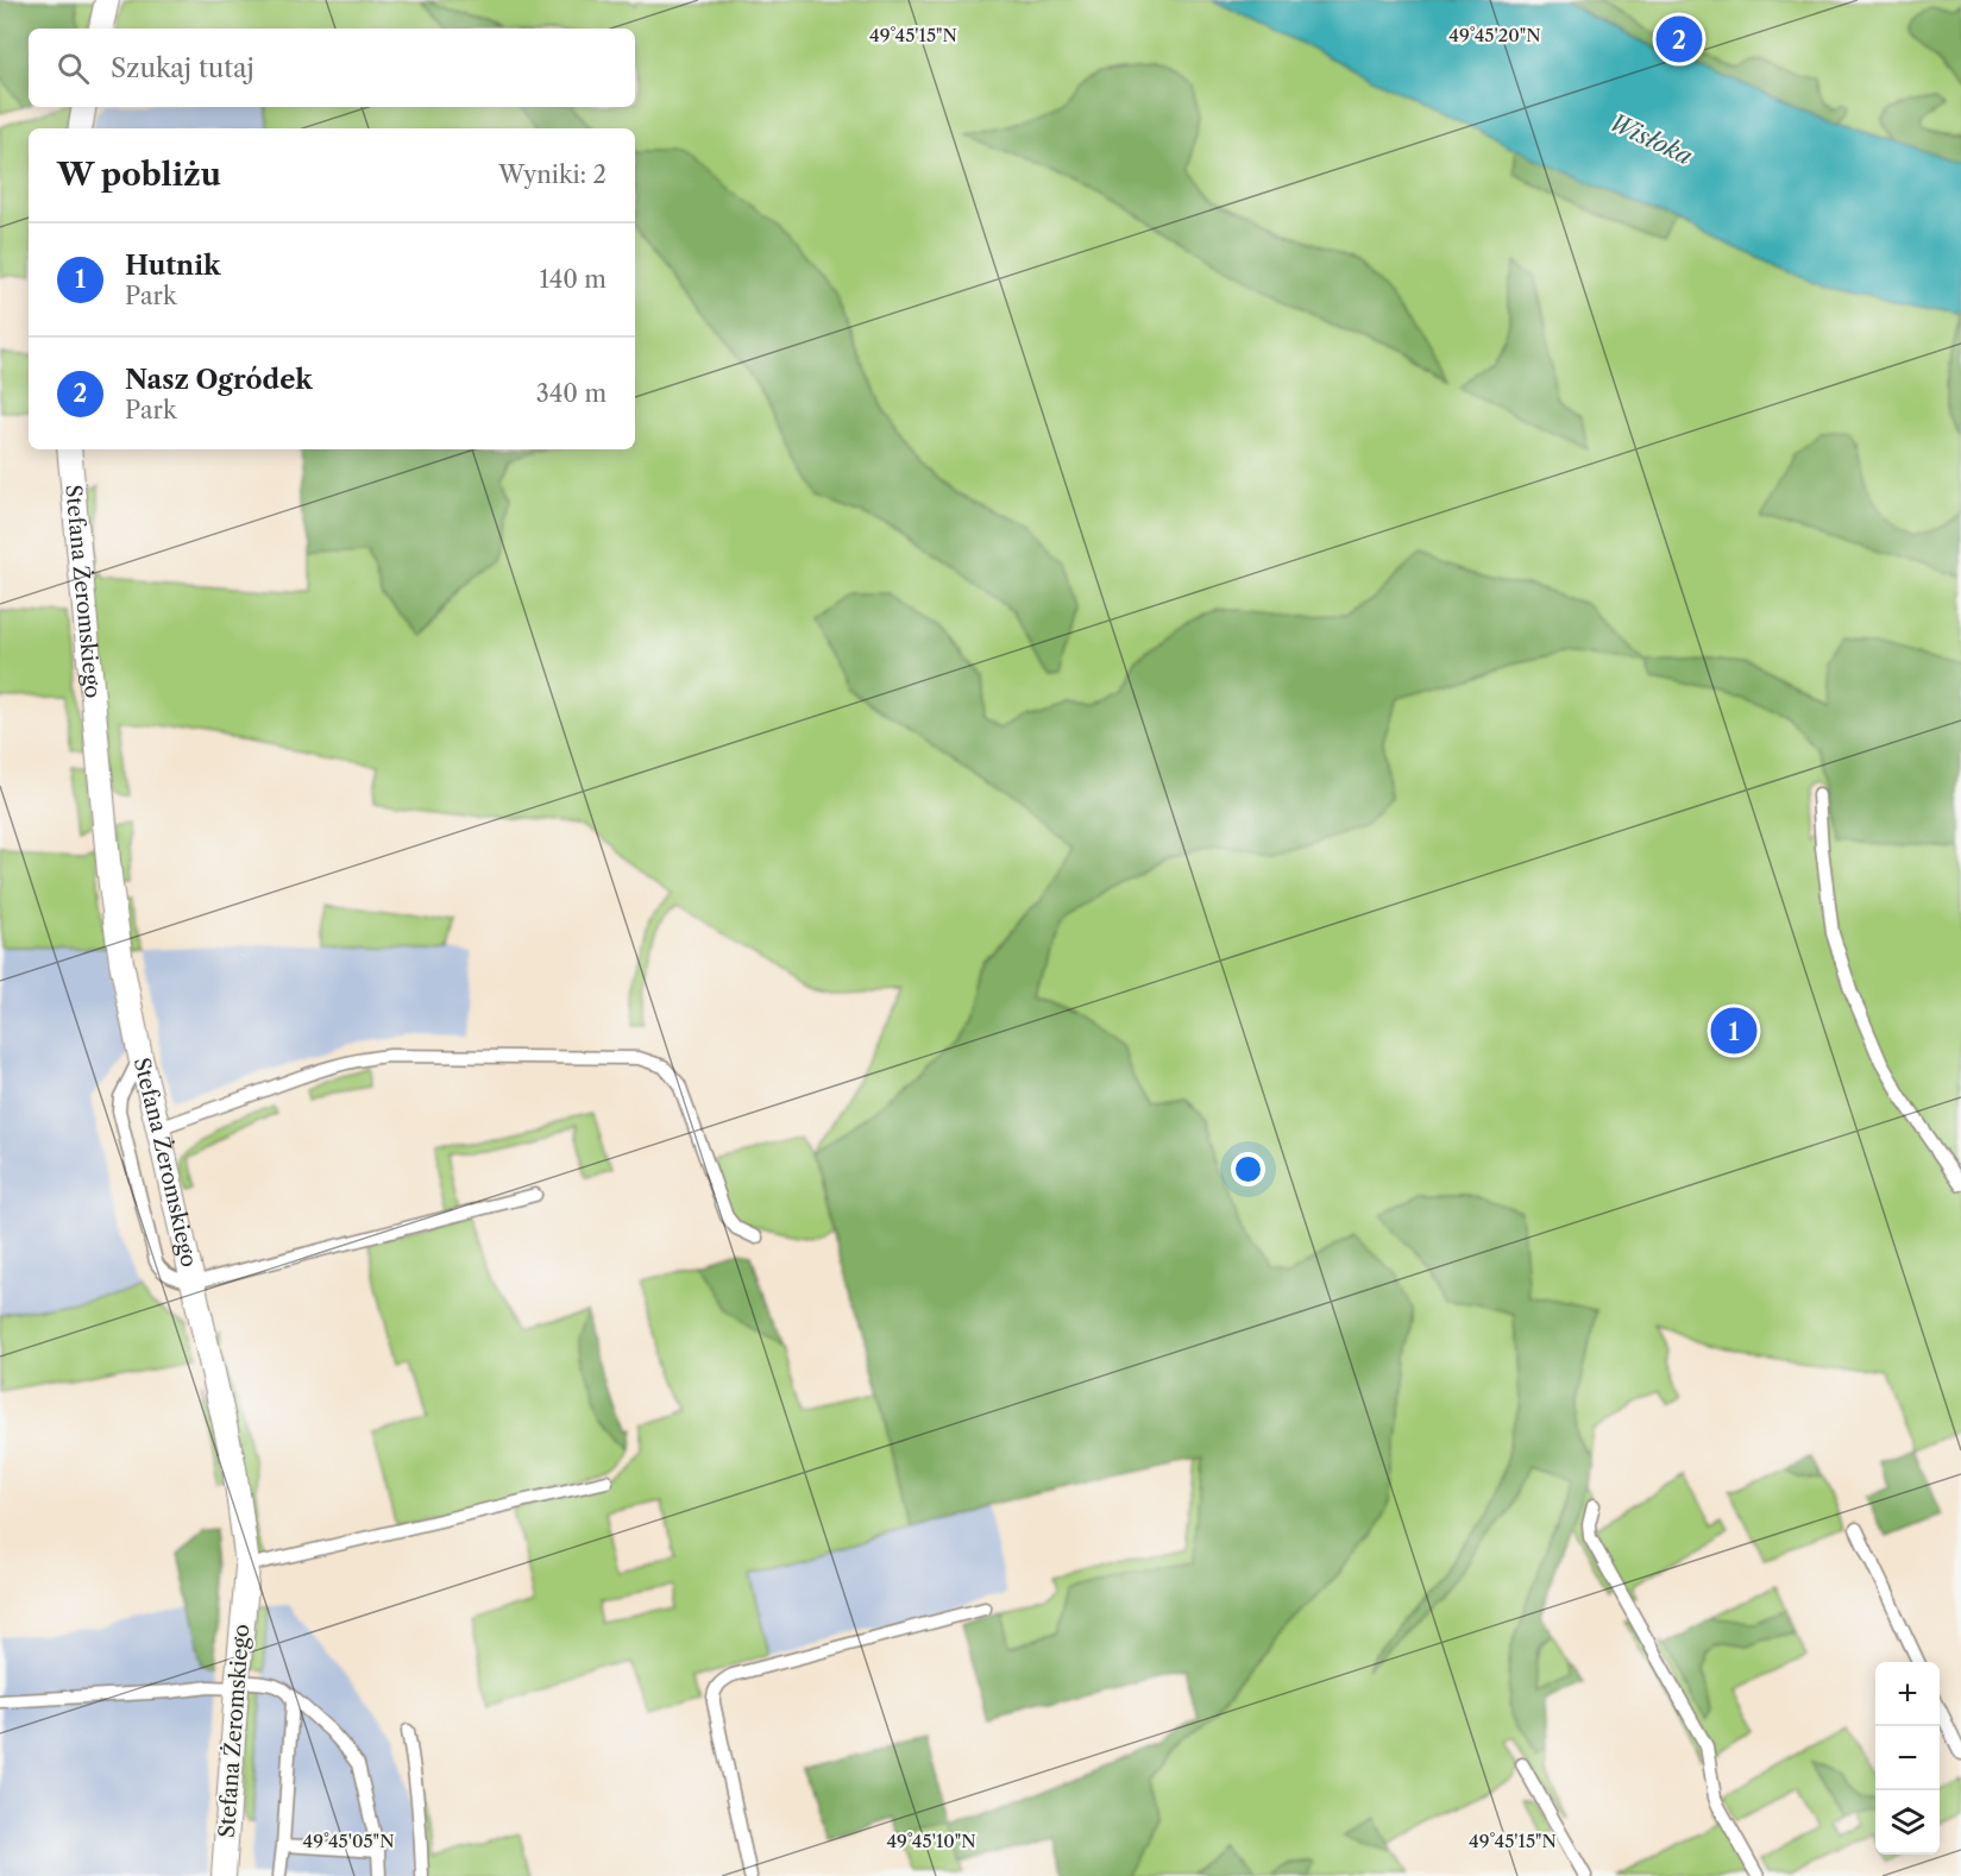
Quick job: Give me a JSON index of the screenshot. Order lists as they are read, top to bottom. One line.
{"streets":{"street":["Stefana Żeromskiego"]},"water":["Wisłoka"],"page":{"pins":["2","1"],"search":"Szukaj tutaj","heading":["W pobliżu","Wyniki: 2"],"list":[{"mark":"1","name":"Hutnik","note":"Park","value":"140 m"},{"mark":"2","name":"Nasz Ogródek","note":"Park","value":"340 m"}],"map_buttons":["+","−"]},"coordinates":["49°45'15\"N","49°45'20\"N","49°45'05\"N","49°45'10\"N"]}
